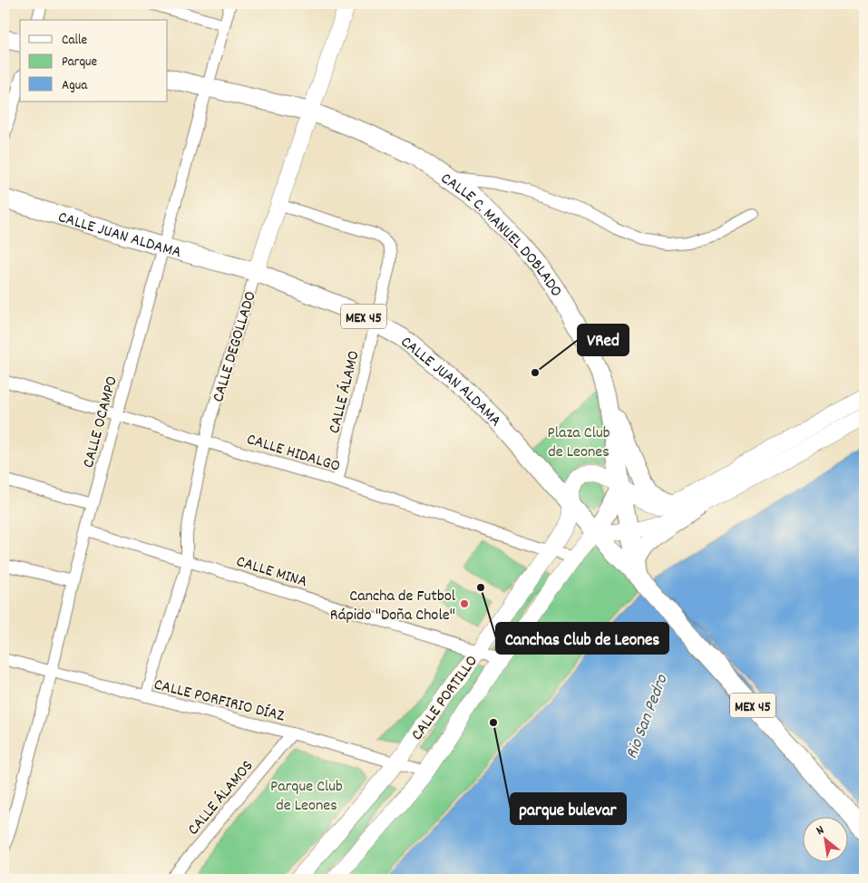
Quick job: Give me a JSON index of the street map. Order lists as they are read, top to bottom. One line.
{"streets":{"main road":["CALLE JUAN ALDAMA","CALLE C. MANUEL DOBLADO","MEX 45"],"street":["CALLE DEGOLLADO","CALLE ÁLAMO","CALLE OCAMPO","CALLE HIDALGO","CALLE MINA","CALLE PORTILLO","CALLE PORFIRIO DÍAZ","CALLE ÁLAMOS"]},"crossings":[["CALLE JUAN ALDAMA","CALLE C. MANUEL DOBLADO"],["CALLE JUAN ALDAMA","MEX 45"],["CALLE JUAN ALDAMA","CALLE DEGOLLADO"],["CALLE JUAN ALDAMA","CALLE ÁLAMO"],["CALLE JUAN ALDAMA","CALLE OCAMPO"],["CALLE JUAN ALDAMA","CALLE PORTILLO"],["CALLE C. MANUEL DOBLADO","MEX 45"],["CALLE C. MANUEL DOBLADO","CALLE DEGOLLADO"],["CALLE C. MANUEL DOBLADO","CALLE OCAMPO"],["CALLE C. MANUEL DOBLADO","CALLE PORTILLO"],["CALLE DEGOLLADO","CALLE ÁLAMO"],["CALLE DEGOLLADO","CALLE HIDALGO"],["CALLE DEGOLLADO","CALLE MINA"],["CALLE DEGOLLADO","CALLE PORFIRIO DÍAZ"],["CALLE ÁLAMO","CALLE HIDALGO"],["CALLE OCAMPO","CALLE HIDALGO"],["CALLE OCAMPO","CALLE MINA"],["CALLE OCAMPO","CALLE PORFIRIO DÍAZ"],["CALLE HIDALGO","CALLE PORTILLO"],["CALLE MINA","CALLE PORTILLO"],["CALLE PORTILLO","CALLE PORFIRIO DÍAZ"],["CALLE PORFIRIO DÍAZ","CALLE ÁLAMOS"]],"water":["Rio San Pedro"],"parks":["Plaza Club de Leones","Parque Club de Leones"],"places":["VRed","Canchas Club de Leones","Cancha de Futbol Rápido \"Doña Chole\"","parque bulevar"],"legend":["Calle","Parque","Agua"],"north":"top left"}
